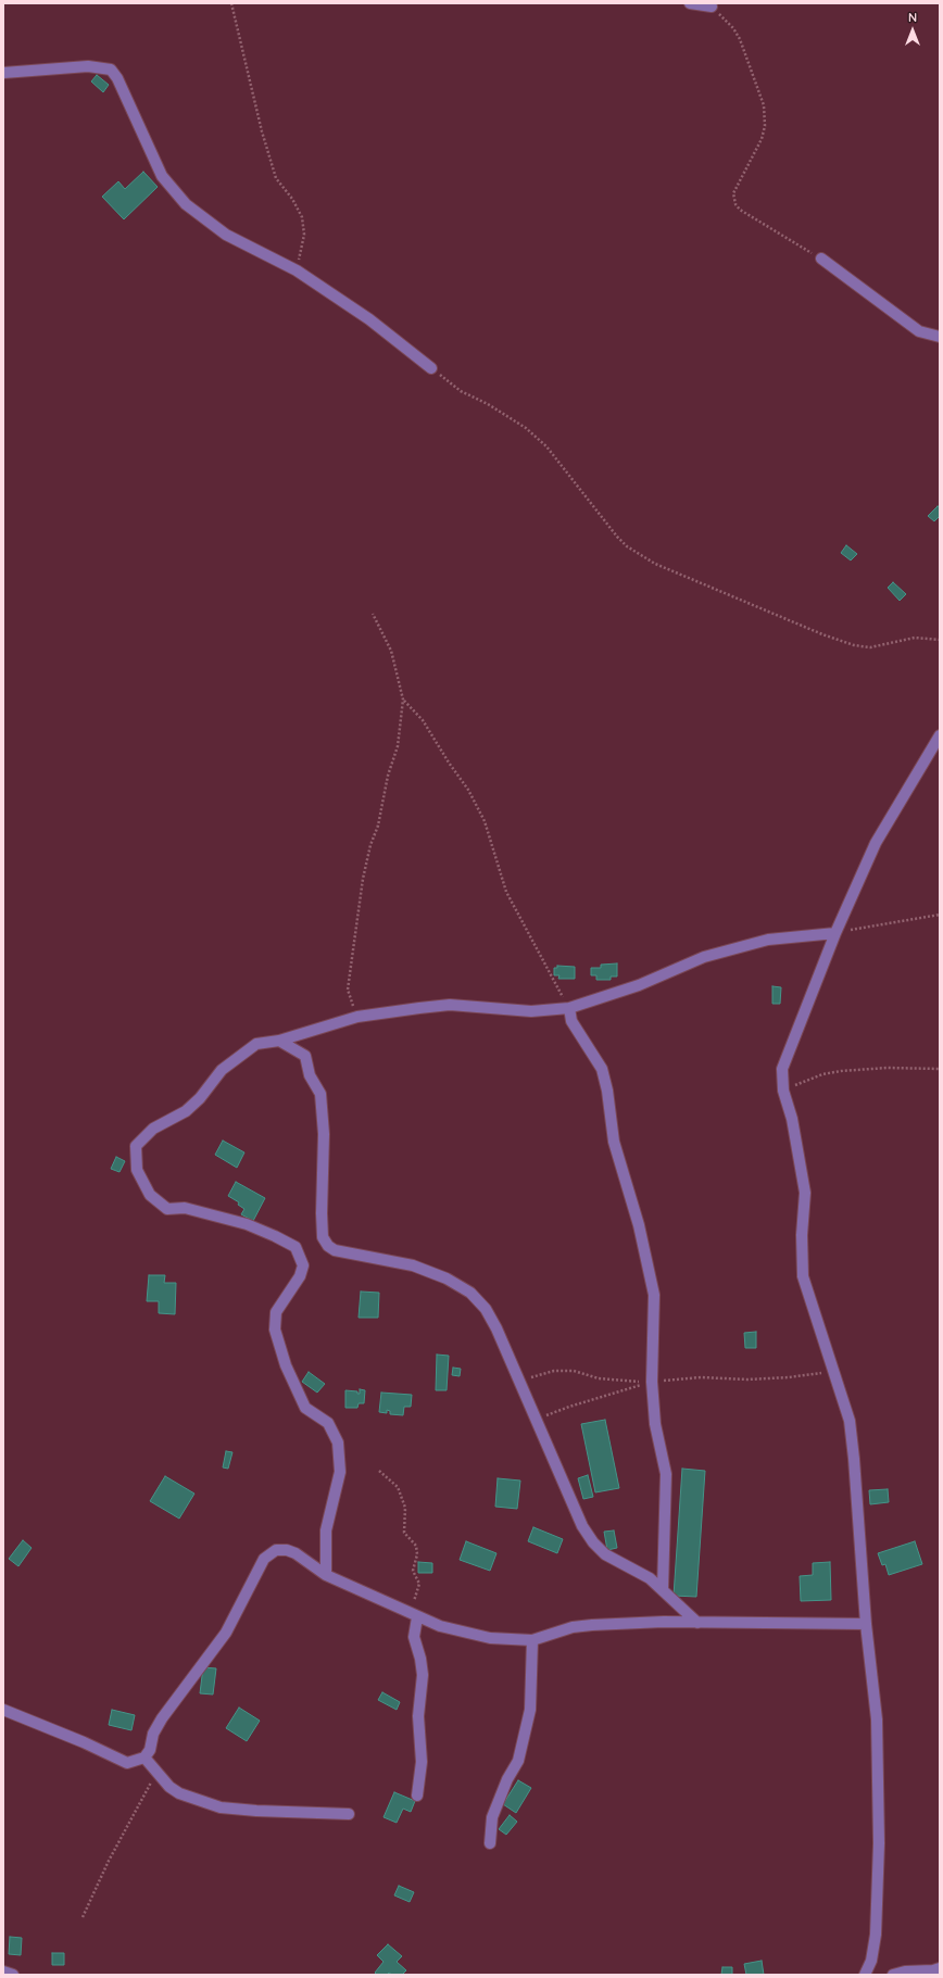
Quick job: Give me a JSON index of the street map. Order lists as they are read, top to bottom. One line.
{"north":"top"}
